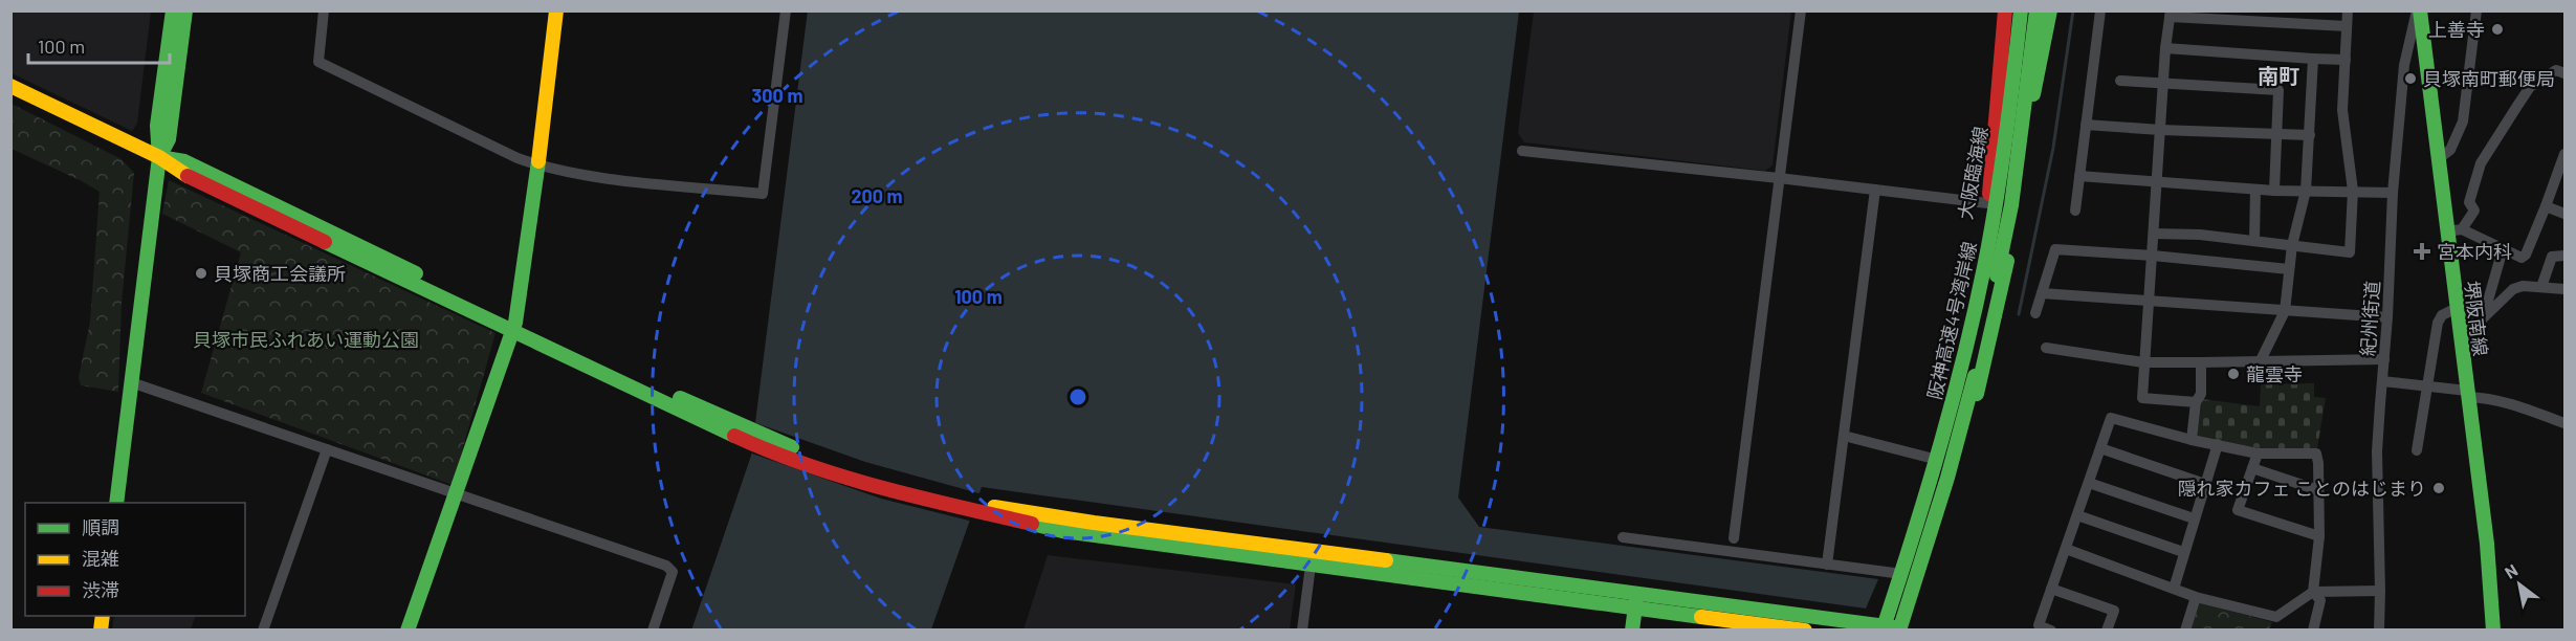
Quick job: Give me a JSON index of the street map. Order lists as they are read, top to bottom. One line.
{"streets":{"main road":["大阪臨海線","堺阪南線","阪神高速4号湾岸線"],"street":["紀州街道"]},"crossings":[["大阪臨海線","阪神高速4号湾岸線"],["紀州街道","堺阪南線"]],"districts":["南町"],"parks":["貝塚市民ふれあい運動公園"],"places":{"other":["上善寺","貝塚南町郵便局","貝塚商工会議所","龍雲寺","隠れ家カフェ ことのはじまり"],"health":["宮本内科"]},"legend":["順調","混雑","渋滞"],"scale_bar":"100 m","north":"top left","rings":["300 m","200 m","100 m"]}
